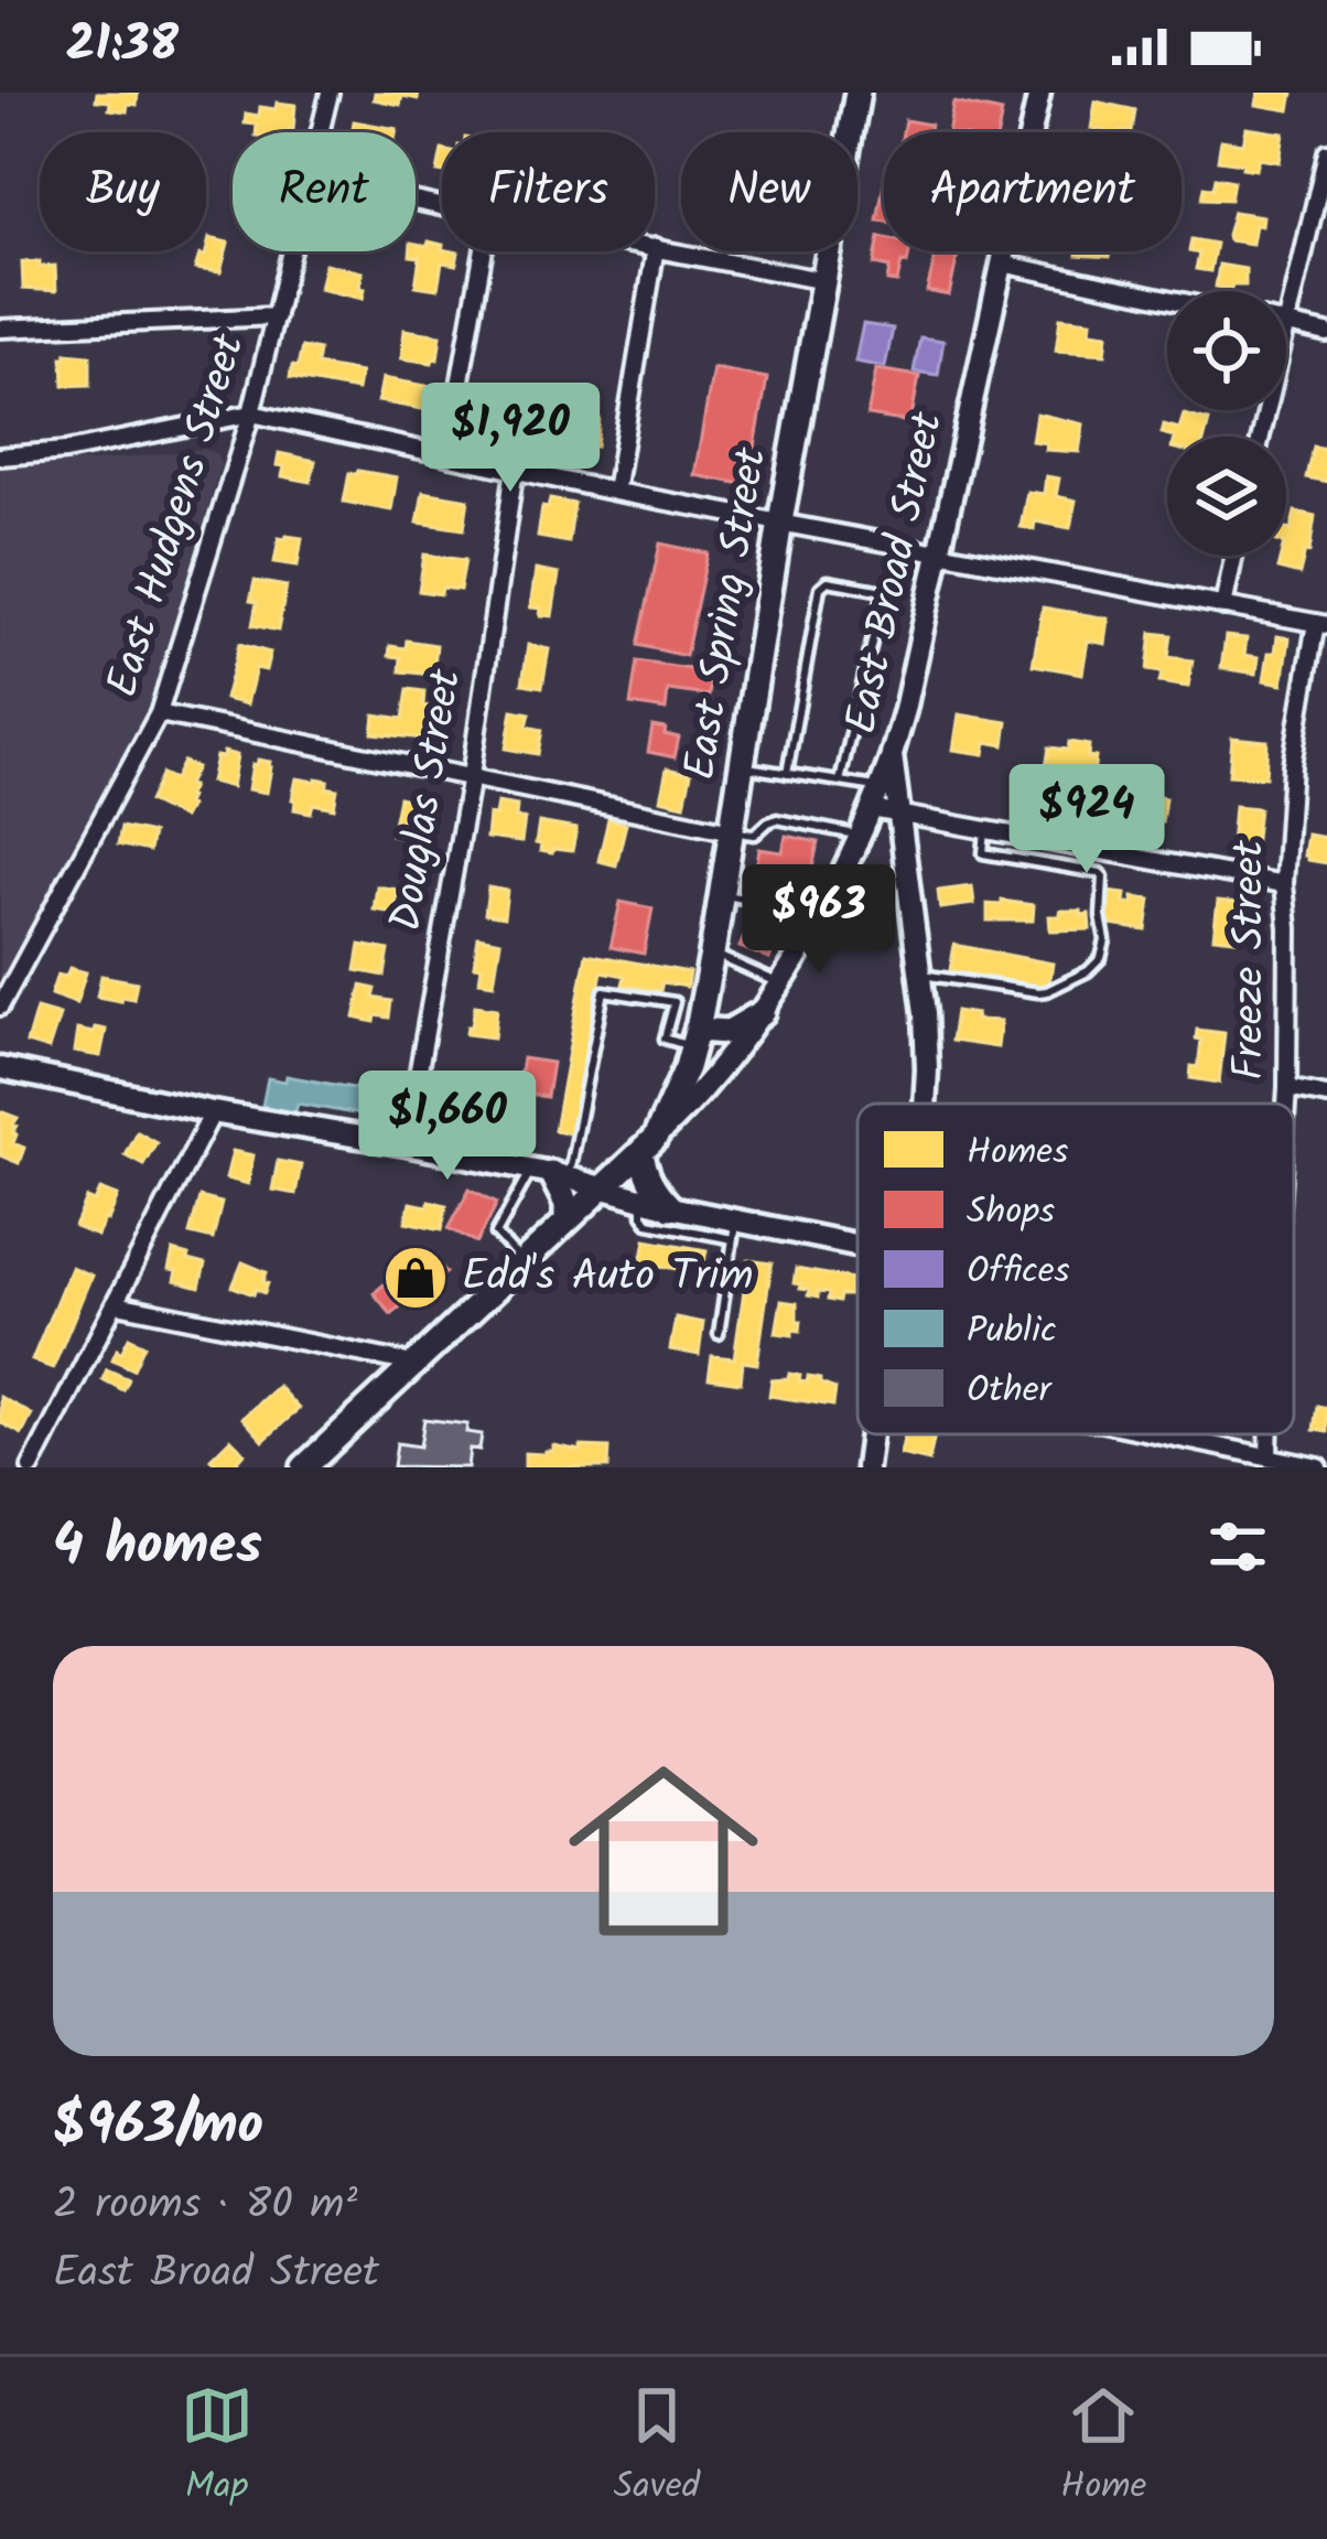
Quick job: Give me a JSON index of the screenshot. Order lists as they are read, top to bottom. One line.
{"streets":{"main road":["East Spring Street"],"street":["East Hudgens Street","East Broad Street","Douglas Street","Freeze Street"]},"places":{"shop":["Edd's Auto Trim"]},"legend":["Homes","Shops","Offices","Public","Other"],"page":{"status":"21:38","chip":["Buy","Rent","Filters","New","Apartment"],"price":["$1,920","$924","$963","$1,660"],"heading":"4 homes","list":[{"name":"$963/mo","note":"2 rooms · 80 m² · East Broad Street"}],"tabs":["Map","Saved","Home"]}}
